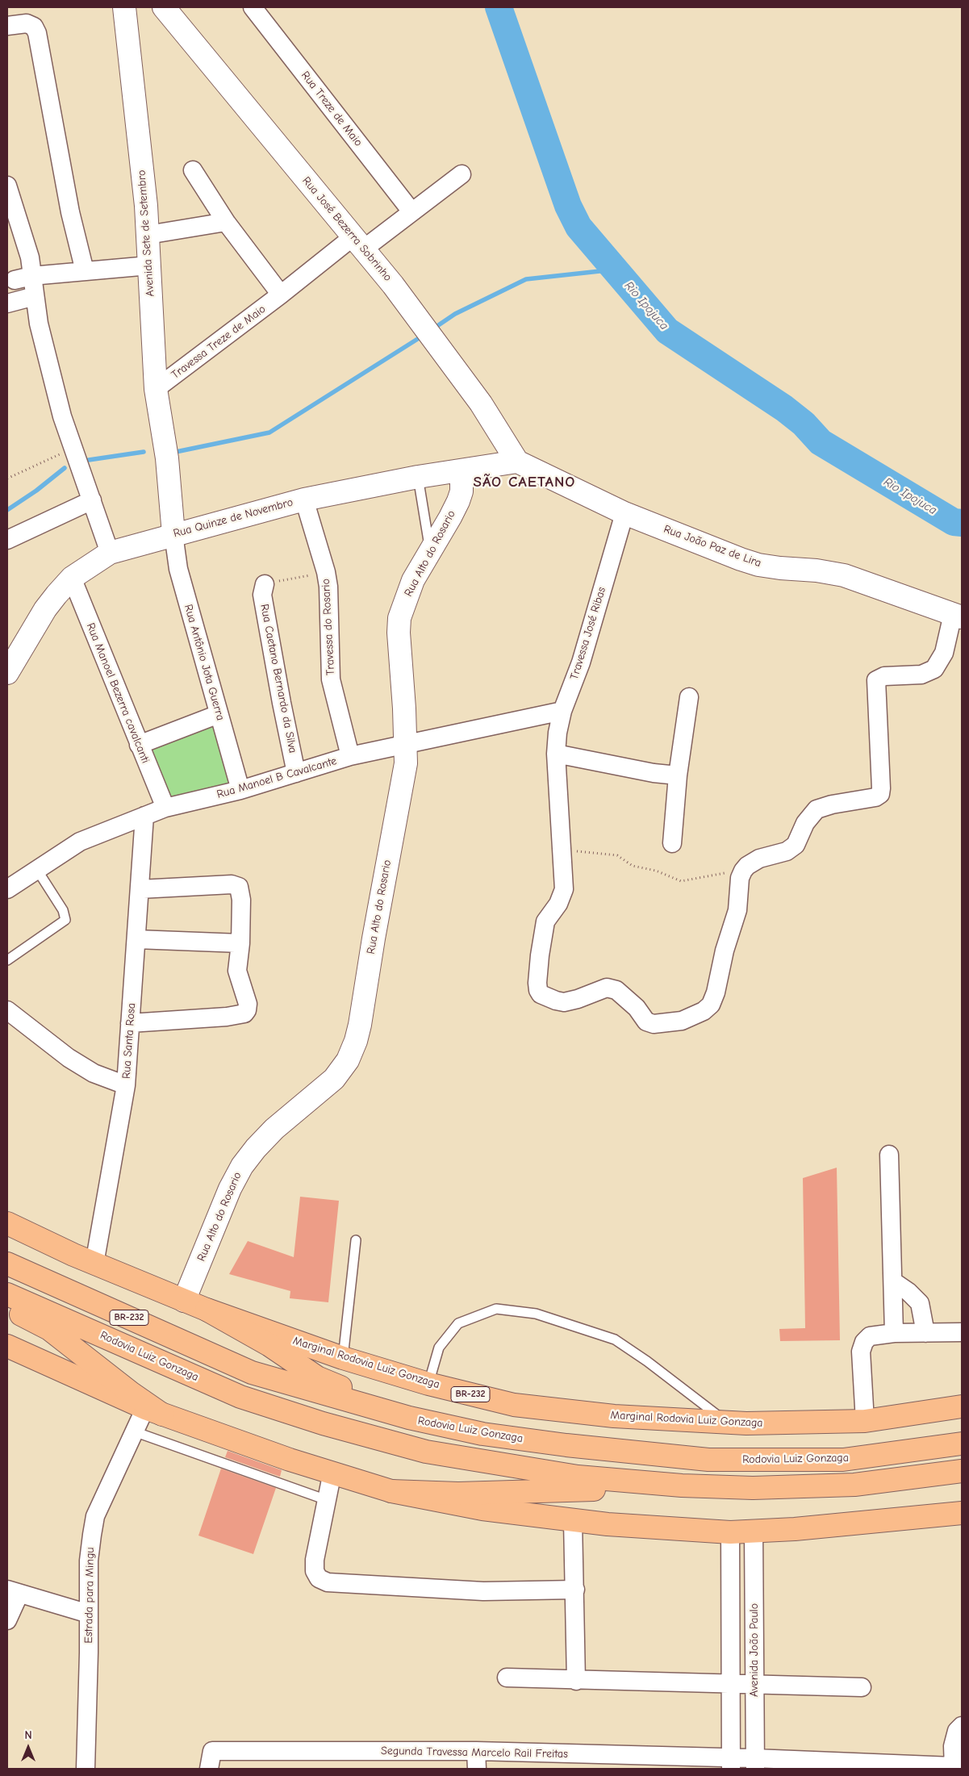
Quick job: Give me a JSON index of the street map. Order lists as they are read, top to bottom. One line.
{"streets":{"main road":["BR-232","Rodovia Luiz Gonzaga","Marginal Rodovia Luiz Gonzaga"],"street":["Rua Treze de Maio","Rua José Bezerra Sobrinho","Avenida Sete de Setembro","Travessa Treze de Maio","Rua Quinze de Novembro","Rua João Paz de Lira","Rua Alto do Rosario","Travessa do Rosario","Travessa José Ribas","Rua Antônio Jota Guerra","Rua Caetano Bernardo da Silva","Rua Manoel Bezerra cavalcanti","Rua Manoel B Cavalcante","Rua Santa Rosa","Estrada para Mingu","Avenida João Paulo","Segunda Travessa Marcelo Rail Freitas"]},"crossings":[["Rua Treze de Maio","Travessa Treze de Maio"],["Rua José Bezerra Sobrinho","Travessa Treze de Maio"],["Rua José Bezerra Sobrinho","Rua Quinze de Novembro"],["Rua José Bezerra Sobrinho","Rua João Paz de Lira"],["Avenida Sete de Setembro","Travessa Treze de Maio"],["Avenida Sete de Setembro","Rua Quinze de Novembro"],["Avenida Sete de Setembro","Rua Antônio Jota Guerra"],["Rua Quinze de Novembro","Rua João Paz de Lira"],["Rua Quinze de Novembro","Rua Alto do Rosario"],["Rua Quinze de Novembro","Travessa do Rosario"],["Rua Quinze de Novembro","Rua Antônio Jota Guerra"],["Rua Quinze de Novembro","Rua Manoel Bezerra cavalcanti"],["Rua João Paz de Lira","Travessa José Ribas"],["Rua Alto do Rosario","Rua Manoel B Cavalcante"],["Rua Alto do Rosario","Marginal Rodovia Luiz Gonzaga"],["Travessa do Rosario","Rua Manoel B Cavalcante"],["Travessa José Ribas","Rua Manoel B Cavalcante"],["Rua Antônio Jota Guerra","Rua Manoel B Cavalcante"],["Rua Caetano Bernardo da Silva","Rua Manoel B Cavalcante"],["Rua Manoel Bezerra cavalcanti","Rua Manoel B Cavalcante"],["Rua Manoel B Cavalcante","Rua Santa Rosa"],["Rua Santa Rosa","Marginal Rodovia Luiz Gonzaga"],["Avenida João Paulo","Segunda Travessa Marcelo Rail Freitas"]],"districts":["SÃO CAETANO"],"water":["Rio Ipojuca"],"north":"top"}
